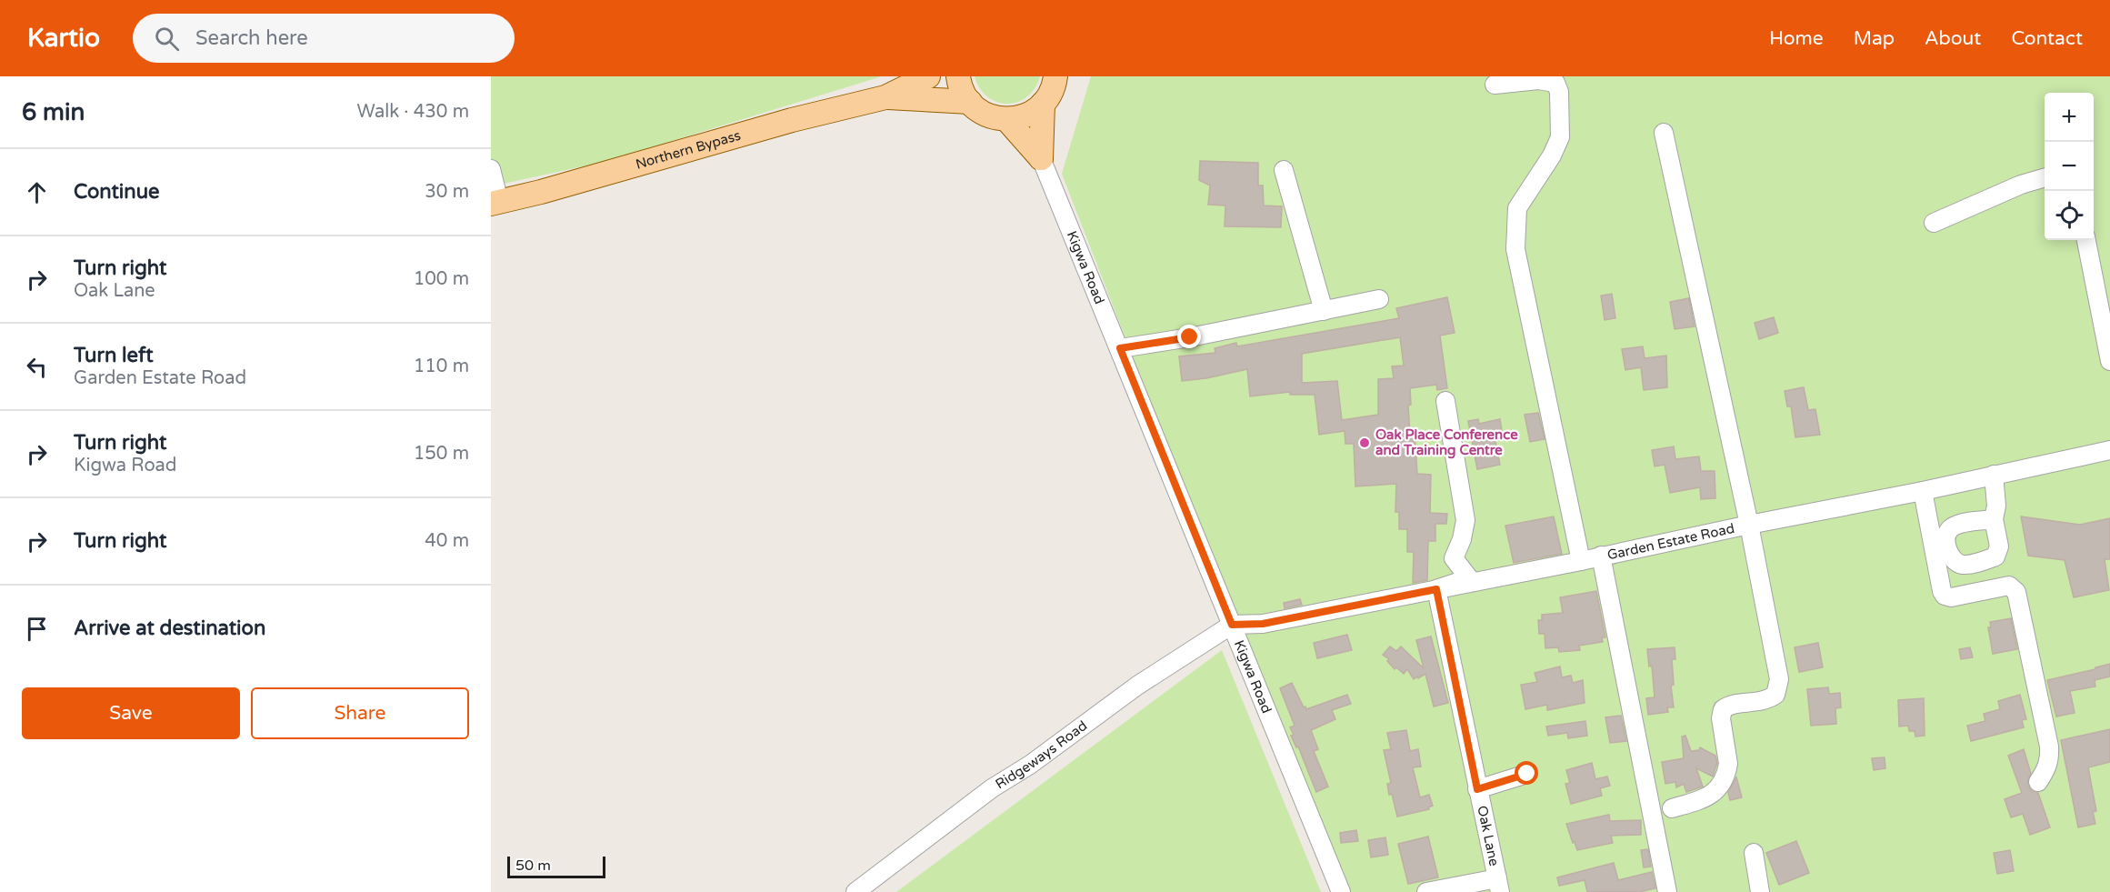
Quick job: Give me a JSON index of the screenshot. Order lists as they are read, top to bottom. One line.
{"streets":{"main road":["Northern Bypass"],"street":["Kigwa Road","Garden Estate Road","Ridgeways Road","Oak Lane"]},"crossings":[["Kigwa Road","Garden Estate Road"],["Kigwa Road","Ridgeways Road"],["Garden Estate Road","Ridgeways Road"],["Garden Estate Road","Oak Lane"]],"places":["Oak Place Conference and Training Centre"],"scale_bar":"50 m","page":{"header":"Kartio","search":"Search here","nav":["Home","Map","About","Contact"],"heading":["6 min","Walk · 430 m"],"map_buttons":["+","−"],"list":[["Continue","30 m"],["Turn right","Oak Lane","100 m"],["Turn left","Garden Estate Road","110 m"],["Turn right","Kigwa Road","150 m"],["Turn right","40 m"],"Arrive at destination"],"buttons":["Save","Share"],"scale":"50 m"}}
